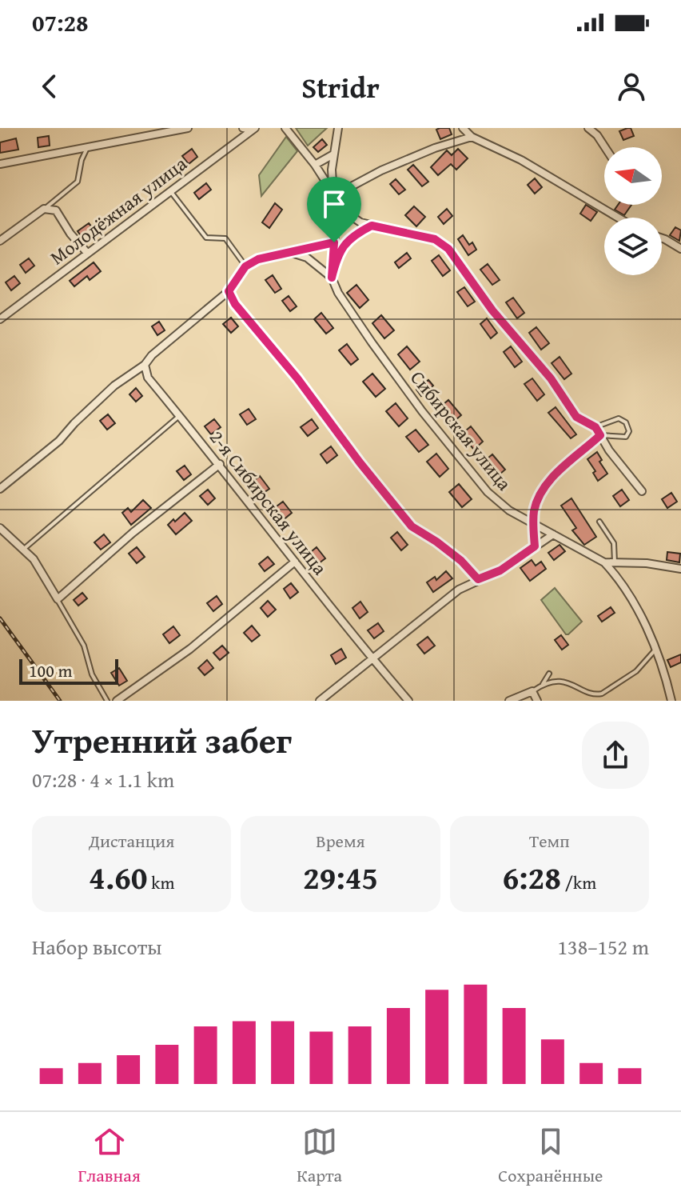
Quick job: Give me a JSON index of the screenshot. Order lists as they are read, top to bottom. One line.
{"streets":{"street":["Молодёжная улица","Сибирская улица","2-я Сибирская улица"]},"scale_bar":"100 m","north":"left","page":{"status":"07:28","header":"Stridr","scale":"100 m","heading":["Утренний забег","07:28 · 4 × 1.1 km"],"stats":[["Дистанция","4.60 km"],["Время","29:45"],["Темп","6:28 /km"]],"chart":["Набор высоты","138–152 m"],"tabs":["Главная","Карта","Сохранённые"]}}
